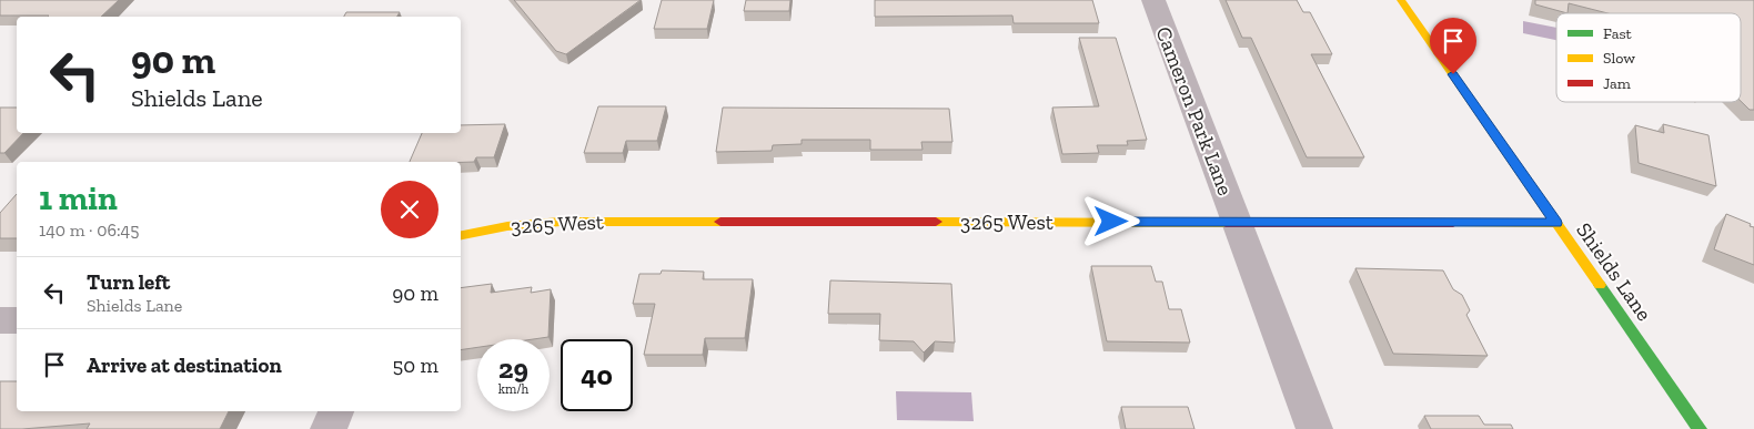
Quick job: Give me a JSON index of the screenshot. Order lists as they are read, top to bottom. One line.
{"streets":{"street":["Cameron Park Lane","3265 West","Shields Lane"]},"crossings":[["Cameron Park Lane","3265 West"],["3265 West","Shields Lane"]],"legend":["Fast","Slow","Jam"],"page":{"turn":["90 m","Shields Lane"],"heading":["1 min","140 m · 06:45"],"list":[{"name":"Turn left","note":"Shields Lane","value":"90 m"},{"name":"Arrive at destination","value":"50 m"}],"speed":"29 km/h","limit":"40"}}
